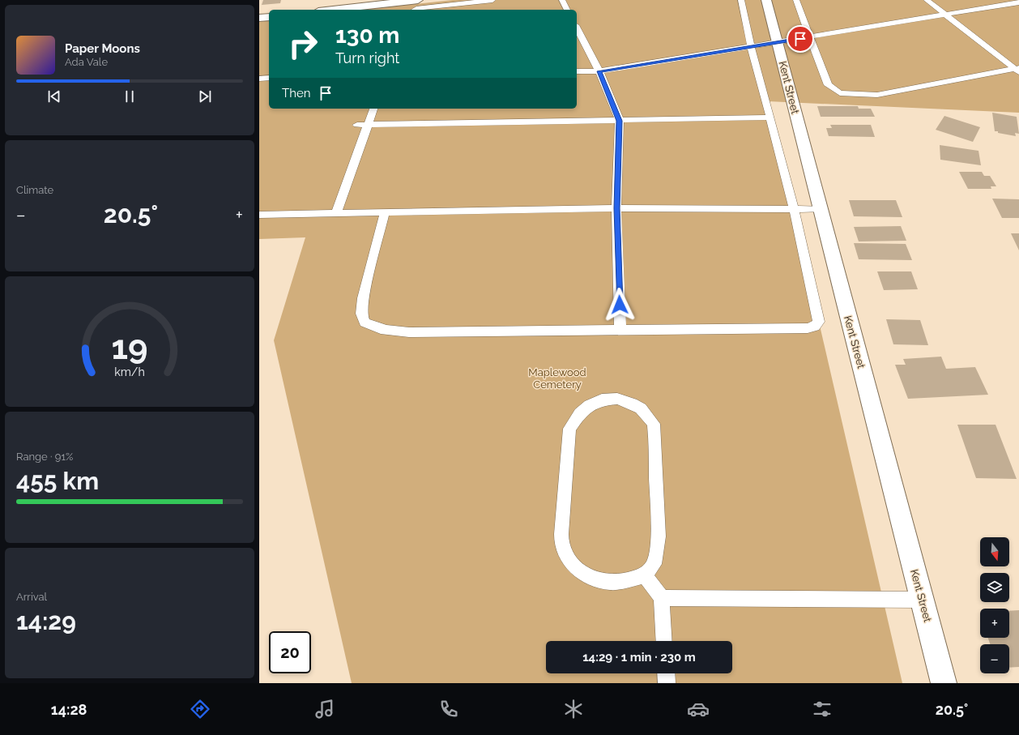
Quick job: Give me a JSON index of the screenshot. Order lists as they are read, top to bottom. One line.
{"streets":{"street":["Kent Street"]},"parks":["Maplewood Cemetery"],"north":"bottom","page":{"turn":["130 m","Turn right"],"song":["Paper Moons","Ada Vale"],"then":"Then","tile":["Climate",["Range · 91%","455 km"],["Arrival","14:29"]],"heat":["−","20.5°","+"],"map_buttons":["+","−"],"limit":"20","trip":"14:29 · 1 min · 230 m","tabs":["14:28","20.5°"],"gauge":["19","km/h"]}}
